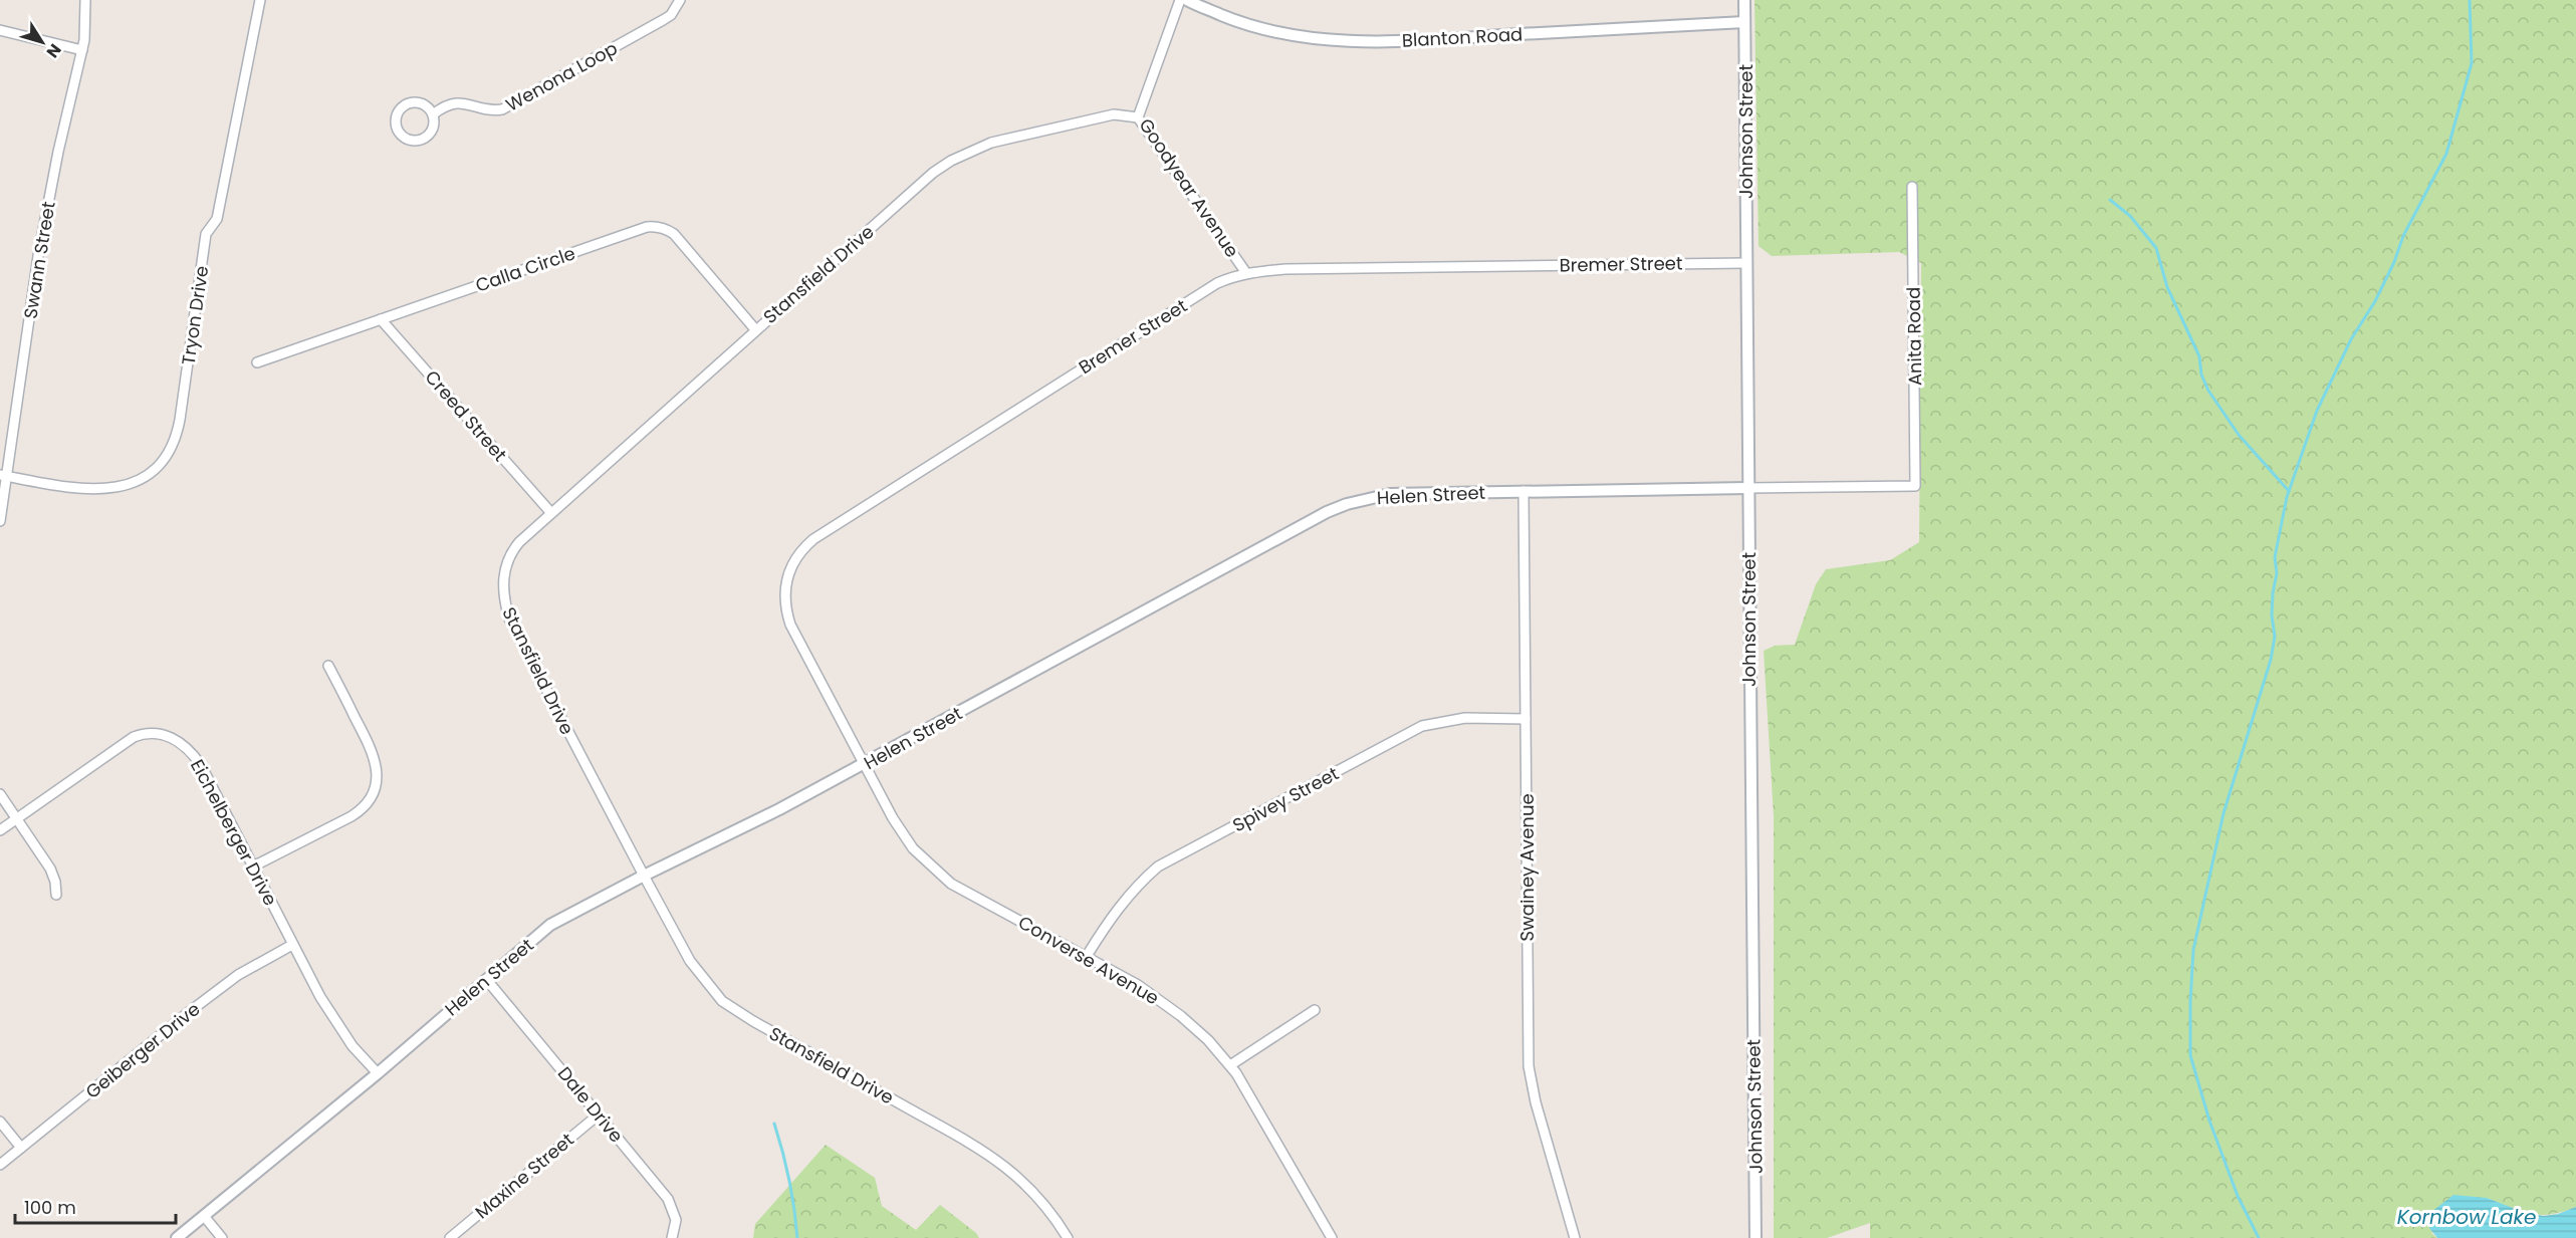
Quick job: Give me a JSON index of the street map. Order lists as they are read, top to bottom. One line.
{"streets":{"street":["Blanton Road","Wenona Loop","Johnson Street","Goodyear Avenue","Swann Street","Bremer Street","Calla Circle","Stansfield Drive","Tryon Drive","Anita Road","Creed Street","Helen Street","Spivey Street","Eichelberger Drive","Swainey Avenue","Converse Avenue","Geiberger Drive","Dale Drive","Maxine Street"]},"crossings":[["Blanton Road","Johnson Street"],["Johnson Street","Bremer Street"],["Johnson Street","Anita Road"],["Johnson Street","Helen Street"],["Goodyear Avenue","Bremer Street"],["Goodyear Avenue","Stansfield Drive"],["Swann Street","Tryon Drive"],["Bremer Street","Helen Street"],["Bremer Street","Converse Avenue"],["Calla Circle","Stansfield Drive"],["Calla Circle","Creed Street"],["Stansfield Drive","Creed Street"],["Stansfield Drive","Helen Street"],["Anita Road","Helen Street"],["Helen Street","Eichelberger Drive"],["Helen Street","Swainey Avenue"],["Helen Street","Converse Avenue"],["Helen Street","Dale Drive"],["Spivey Street","Swainey Avenue"],["Spivey Street","Converse Avenue"],["Eichelberger Drive","Geiberger Drive"],["Dale Drive","Maxine Street"]],"water":["Kornbow Lake"],"scale_bar":"100 m","north":"bottom right"}
